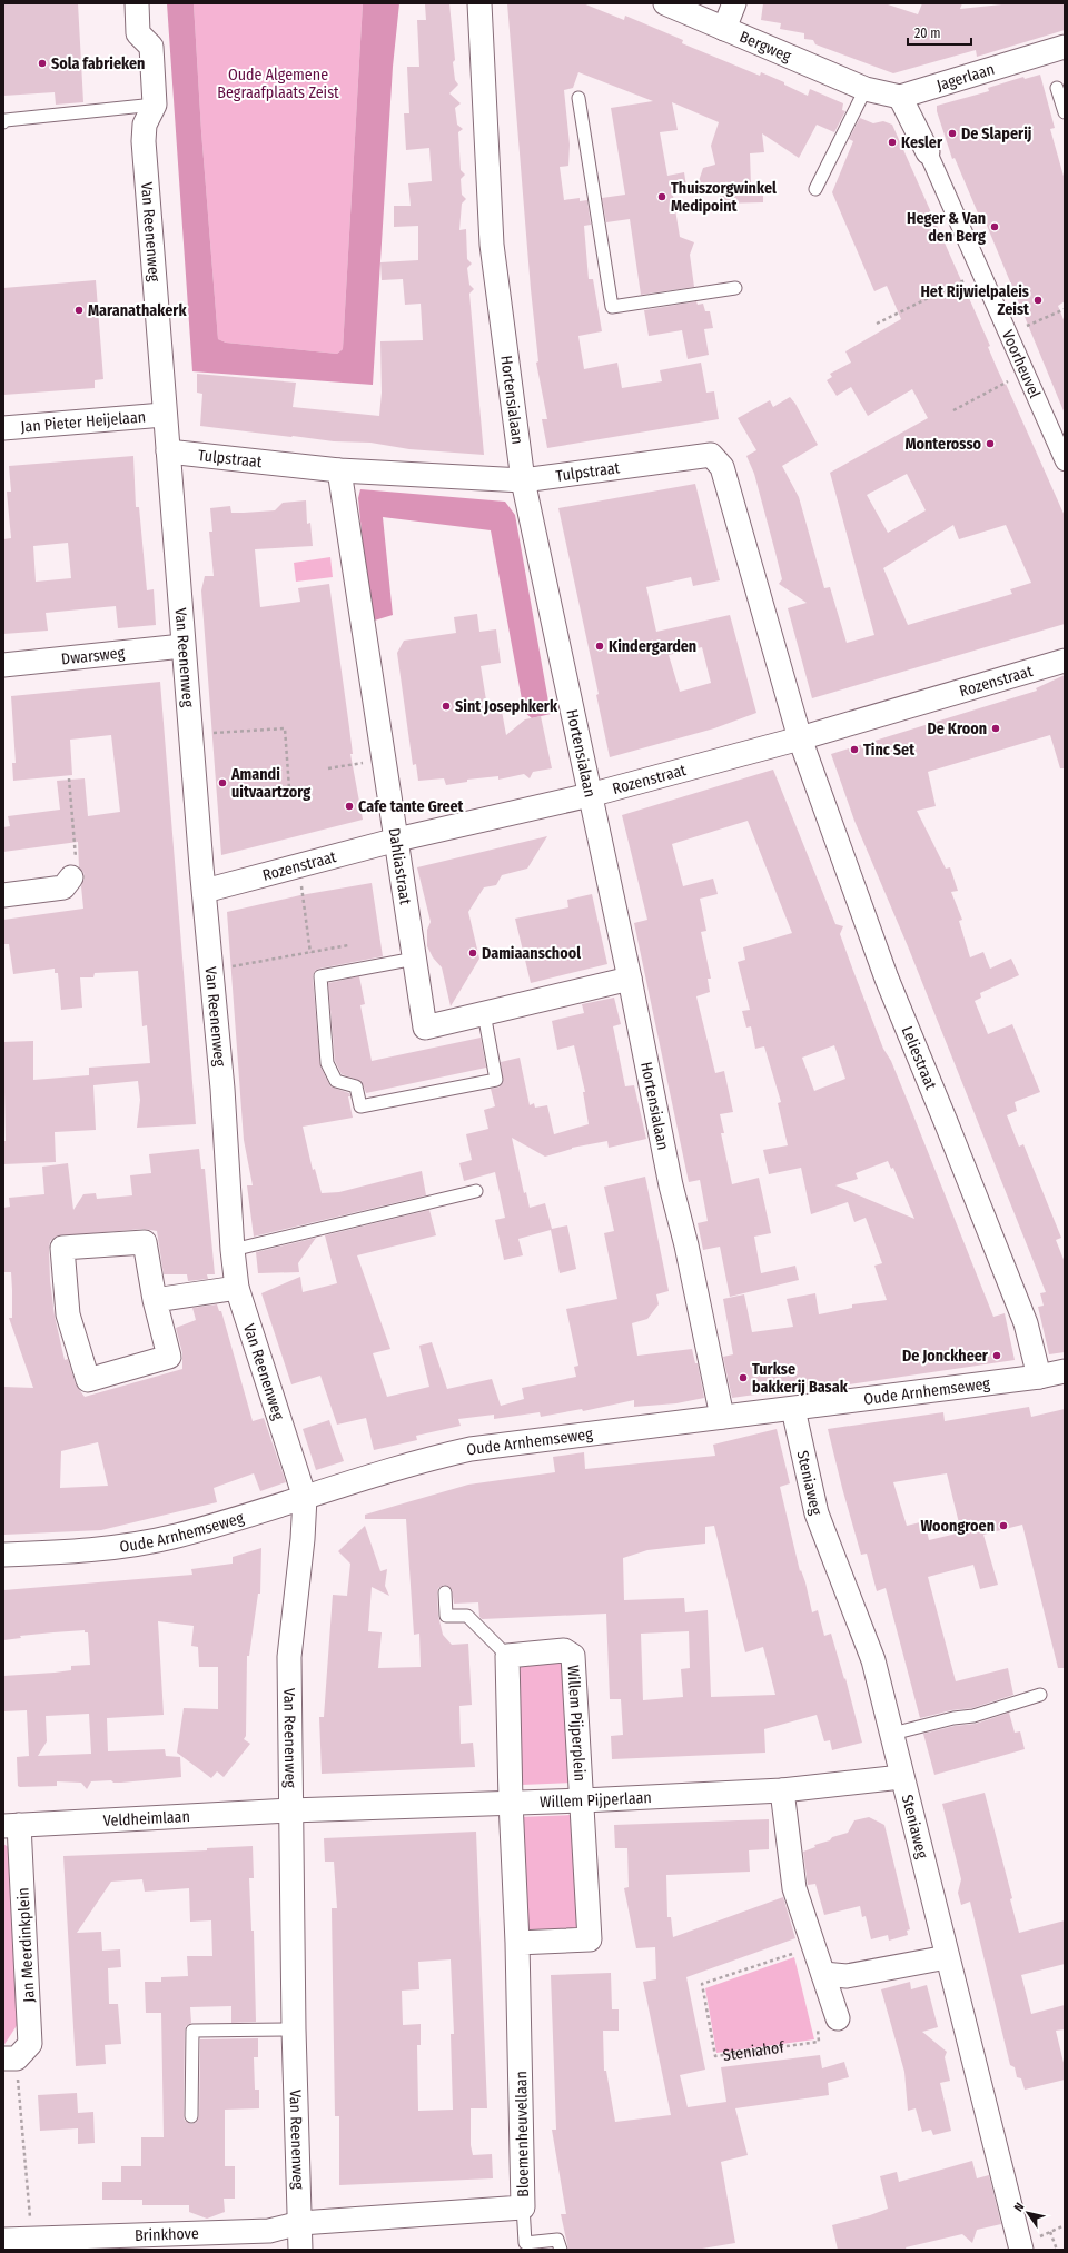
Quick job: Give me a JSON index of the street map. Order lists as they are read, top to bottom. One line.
{"streets":{"street":["Bergweg","Jagerlaan","Van Reenenweg","Voorheuvel","Hortensialaan","Jan Pieter Heijelaan","Tulpstraat","Dwarsweg","Rozenstraat","Dahliastraat","Leliestraat","Oude Arnhemseweg","Steniaweg","Willem Pijperplein","Willem Pijperlaan","Veldheimlaan","Jan Meerdinkplein","Bloemenheuvellaan","Brinkhove"],"path":["Steniahof"]},"crossings":[["Bergweg","Jagerlaan"],["Jagerlaan","Voorheuvel"],["Van Reenenweg","Jan Pieter Heijelaan"],["Van Reenenweg","Tulpstraat"],["Van Reenenweg","Dwarsweg"],["Van Reenenweg","Rozenstraat"],["Van Reenenweg","Oude Arnhemseweg"],["Van Reenenweg","Willem Pijperlaan"],["Van Reenenweg","Veldheimlaan"],["Van Reenenweg","Bloemenheuvellaan"],["Van Reenenweg","Brinkhove"],["Hortensialaan","Tulpstraat"],["Hortensialaan","Rozenstraat"],["Hortensialaan","Dahliastraat"],["Hortensialaan","Oude Arnhemseweg"],["Tulpstraat","Rozenstraat"],["Tulpstraat","Dahliastraat"],["Tulpstraat","Leliestraat"],["Rozenstraat","Dahliastraat"],["Rozenstraat","Leliestraat"],["Leliestraat","Oude Arnhemseweg"],["Oude Arnhemseweg","Steniaweg"],["Steniaweg","Willem Pijperlaan"],["Willem Pijperplein","Willem Pijperlaan"],["Willem Pijperplein","Bloemenheuvellaan"],["Willem Pijperlaan","Veldheimlaan"],["Veldheimlaan","Jan Meerdinkplein"],["Bloemenheuvellaan","Brinkhove"]],"parks":["Oude Algemene Begraafplaats Zeist"],"places":["Sola fabrieken","De Slaperij","Kesler","Thuiszorgwinkel Medipoint","Heger & Van den Berg","Het Rijwielpaleis Zeist","Maranathakerk","Monterosso","Kindergarden","Sint Josephkerk","De Kroon","Tinc Set","Amandi uitvaartzorg","Cafe tante Greet","Damiaanschool","De Jonckheer","Turkse bakkerij Basak","Woongroen"],"scale_bar":"20 m","north":"top left"}
